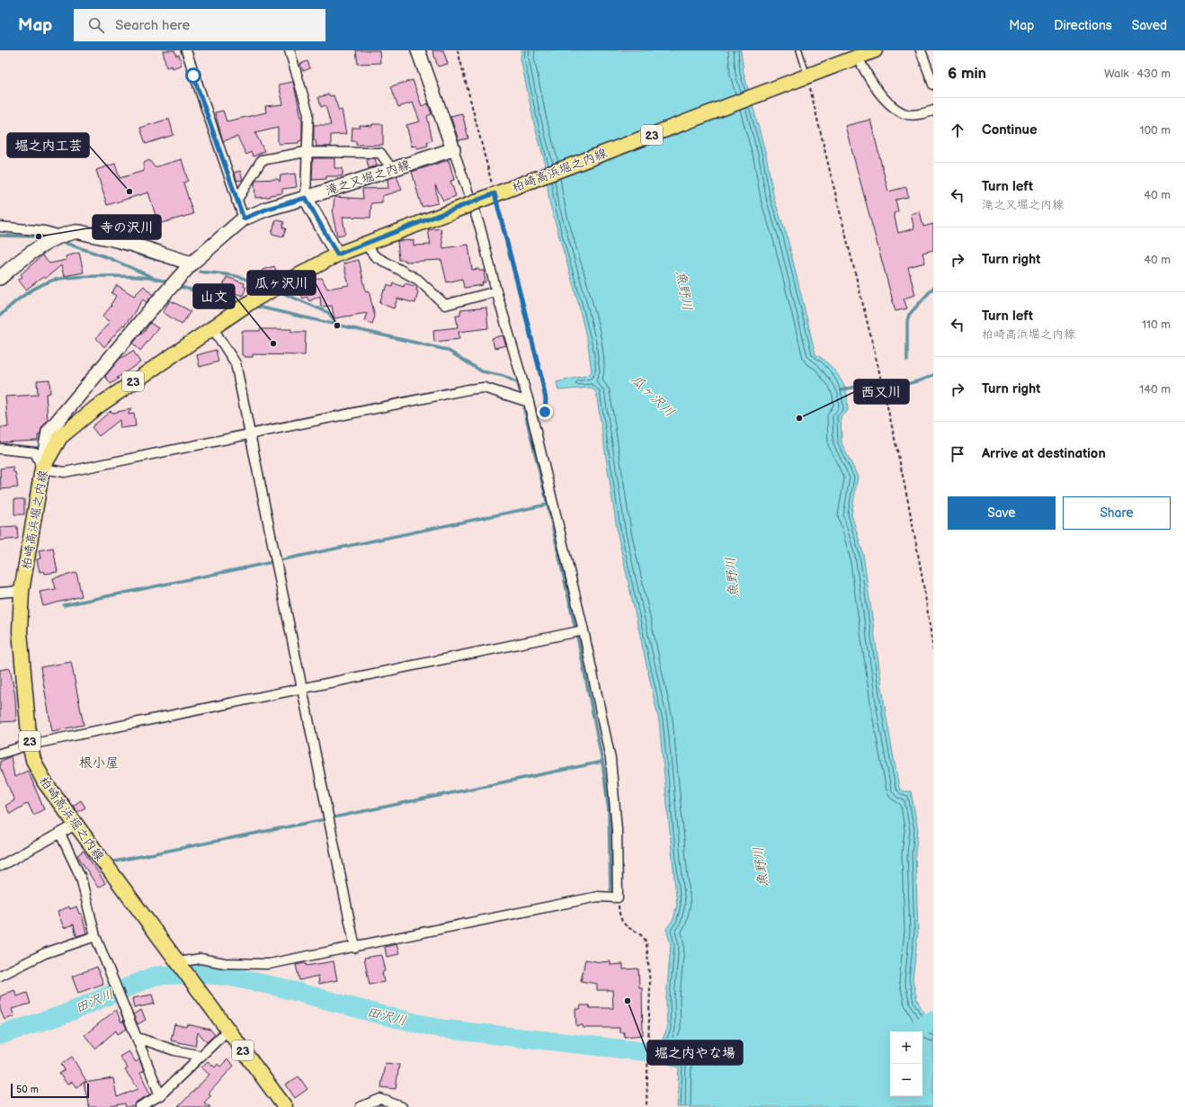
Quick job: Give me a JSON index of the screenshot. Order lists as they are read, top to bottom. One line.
{"streets":{"main road":["23","柏崎高浜堀之内線","滝之又堀之内線"]},"crossings":[["柏崎高浜堀之内線","滝之又堀之内線"]],"districts":["根小屋"],"water":["魚野川","瓜ヶ沢川","田沢川"],"places":["堀之内工芸","寺の沢川","瓜ヶ沢川","山文","西又川","堀之内やな場"],"scale_bar":"50 m","page":{"header":"Map","search":"Search here","nav":["Map","Directions","Saved"],"heading":["6 min","Walk · 430 m"],"list":[["Continue","100 m"],["Turn left","滝之又堀之内線","40 m"],["Turn right","40 m"],["Turn left","柏崎高浜堀之内線","110 m"],["Turn right","140 m"],"Arrive at destination"],"buttons":["Save","Share"],"map_buttons":["+","−"],"scale":"50 m"}}
